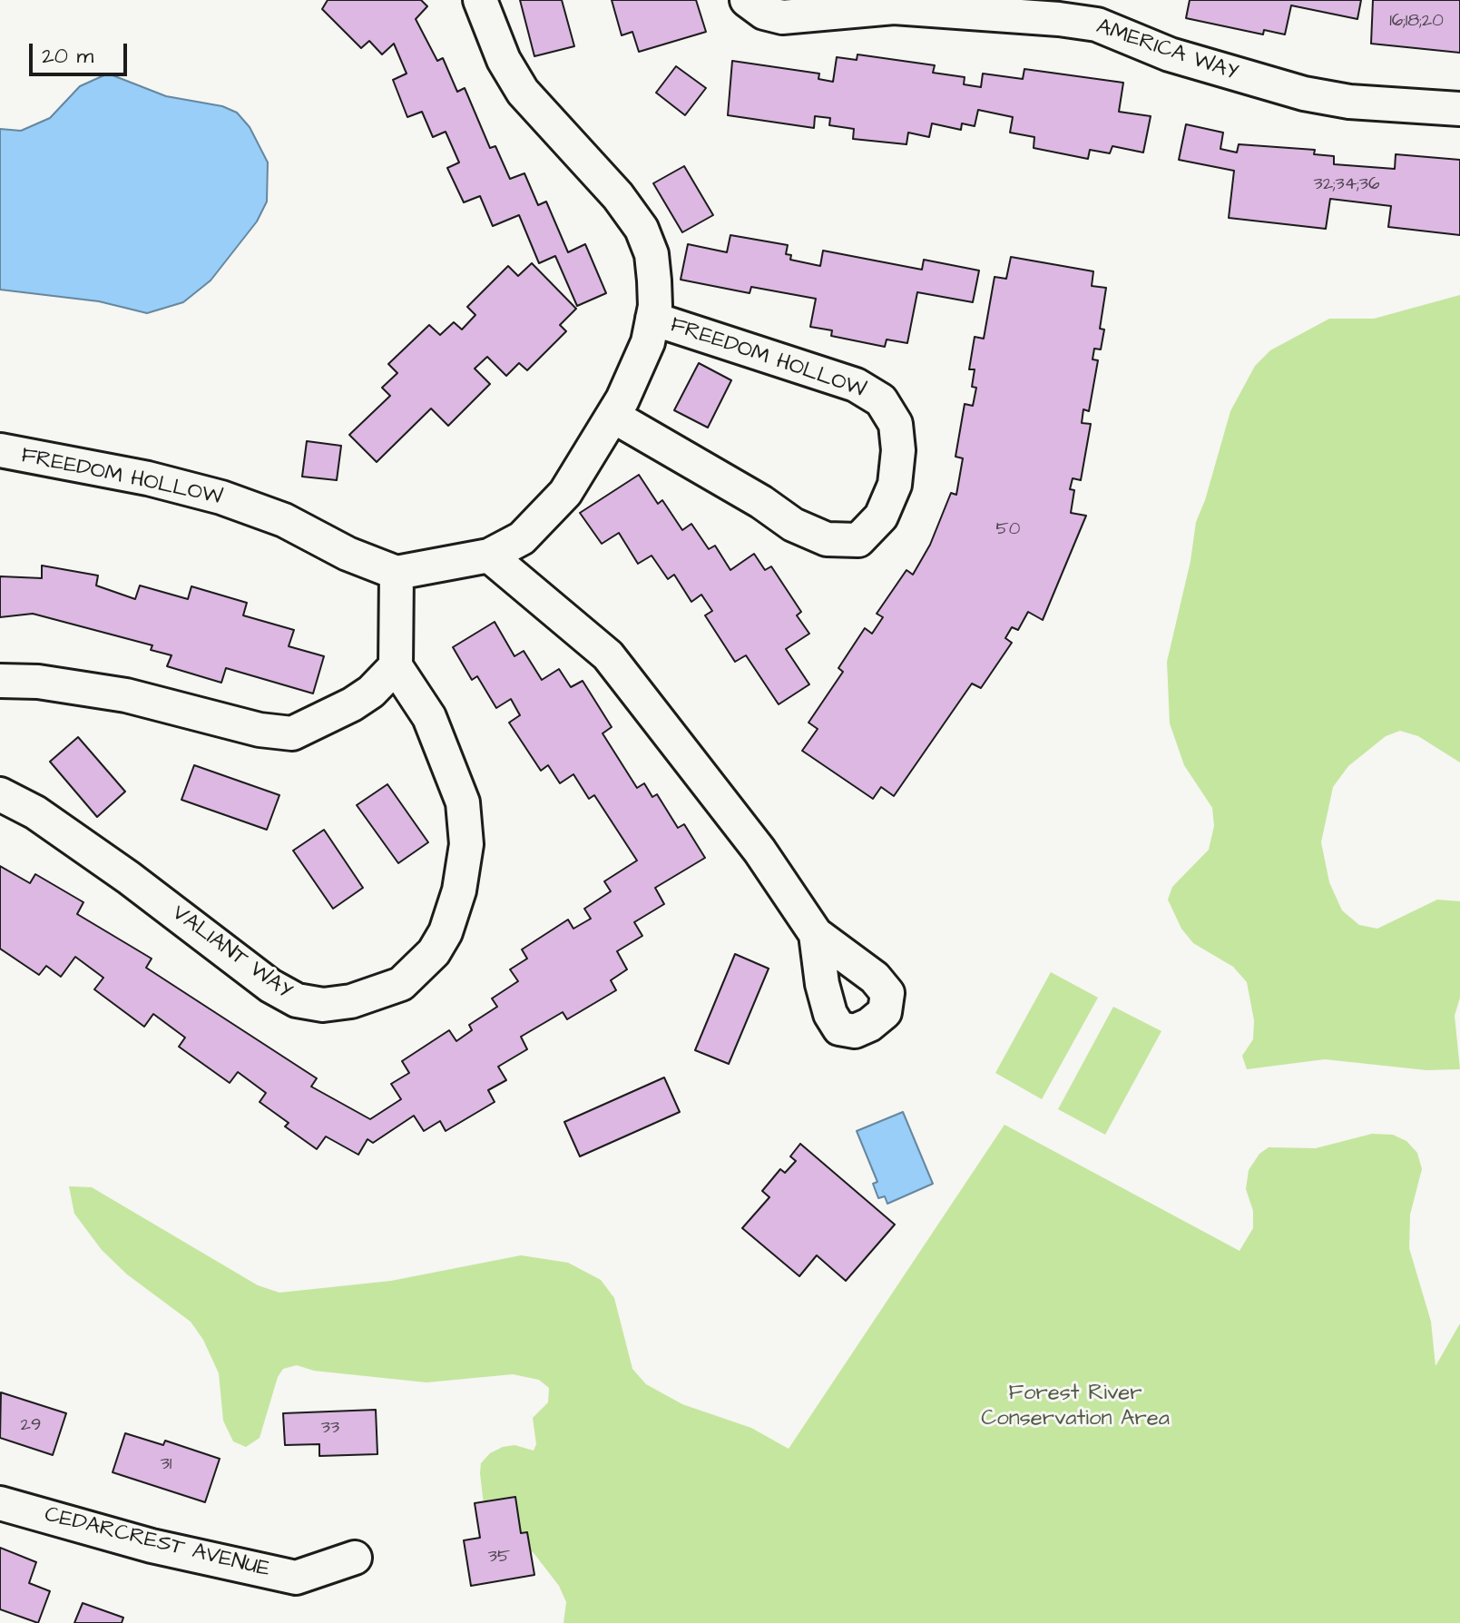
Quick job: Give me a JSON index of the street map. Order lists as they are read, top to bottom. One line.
{"streets":{"street":["AMERICA WAY","FREEDOM HOLLOW","VALIANT WAY","CEDARCREST AVENUE"]},"parks":["Forest River Conservation Area"],"house_numbers":["16;18;20","32;34;36","50","29","33","31","35"],"scale_bar":"20 m"}
